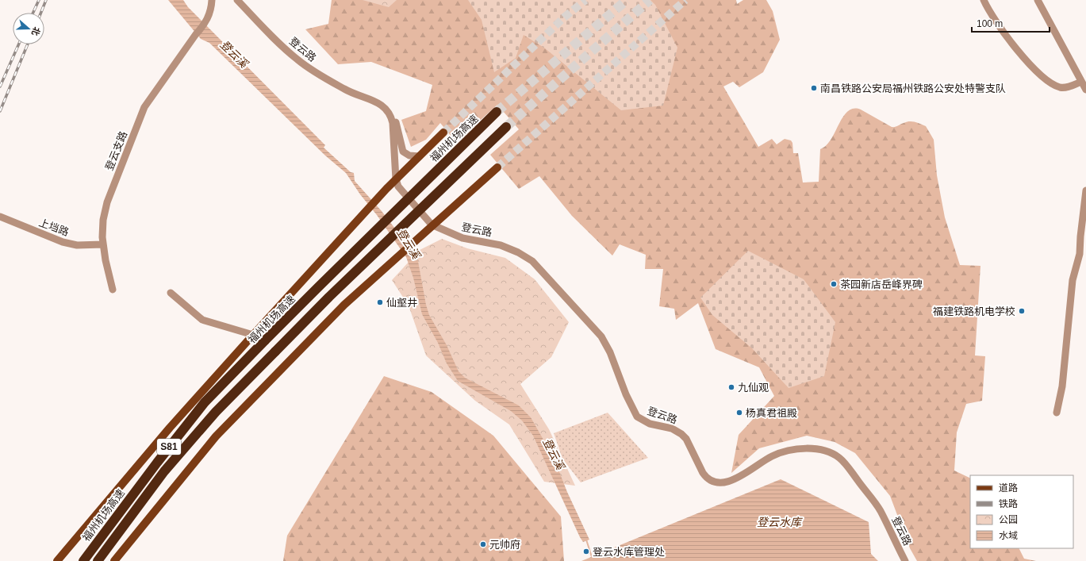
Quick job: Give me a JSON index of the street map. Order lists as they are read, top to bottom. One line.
{"streets":{"highway":["福州机场高速","S81"],"street":["登云路","登云支路","上垱路"]},"crossings":[["登云支路","上垱路"]],"water":["登云溪","登云水库"],"places":["南昌铁路公安局福州铁路公安处特警支队","茶园新店岳峰界碑","仙壑井","福建铁路机电学校","九仙观","杨真君祖殿","元帅府","登云水库管理处"],"legend":["道路","铁路","公园","水域"],"scale_bar":"100 m","north":"right"}
